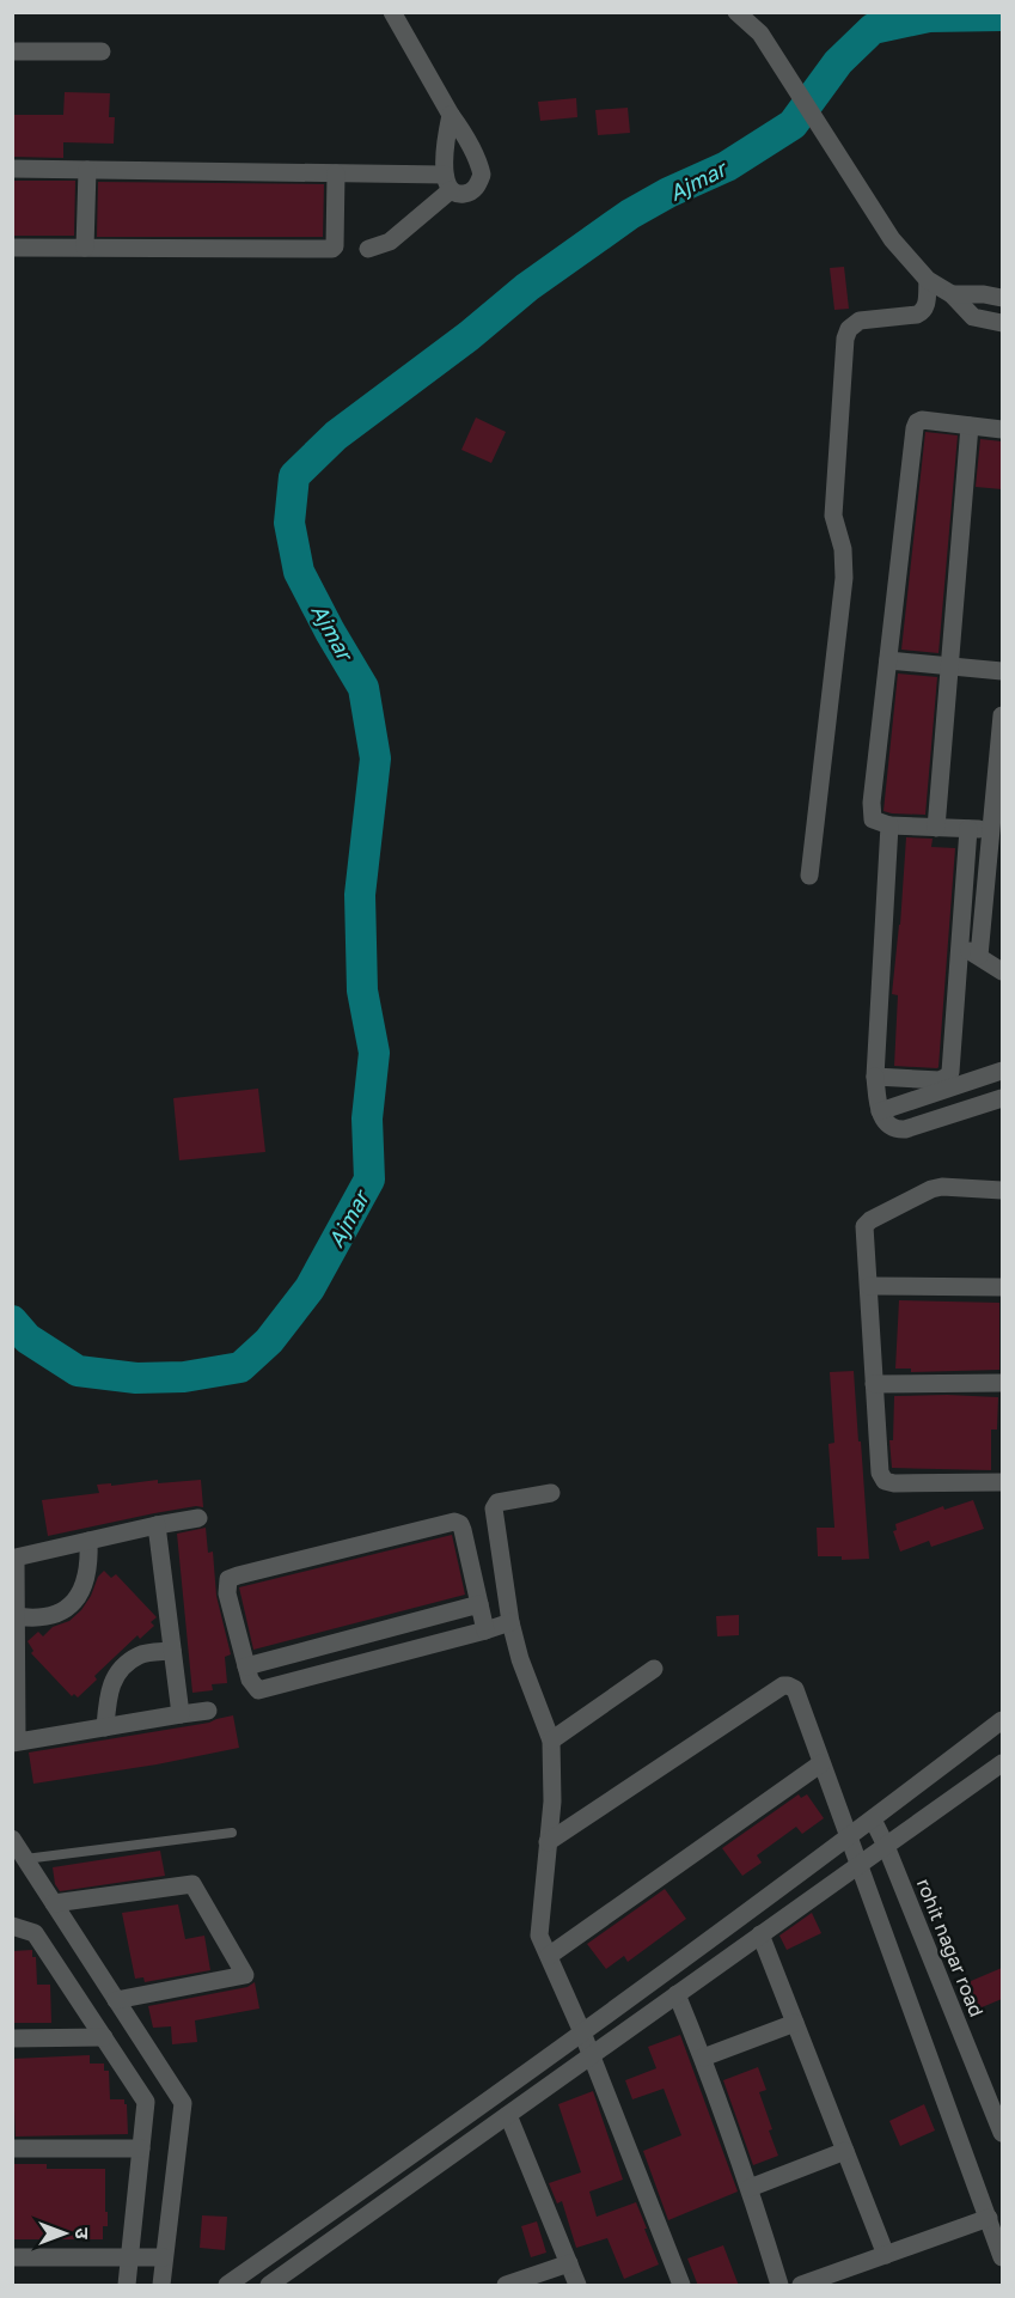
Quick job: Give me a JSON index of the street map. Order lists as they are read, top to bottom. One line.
{"streets":{"street":["rohit nagar road"]},"water":["Ajmar"],"north":"right"}
